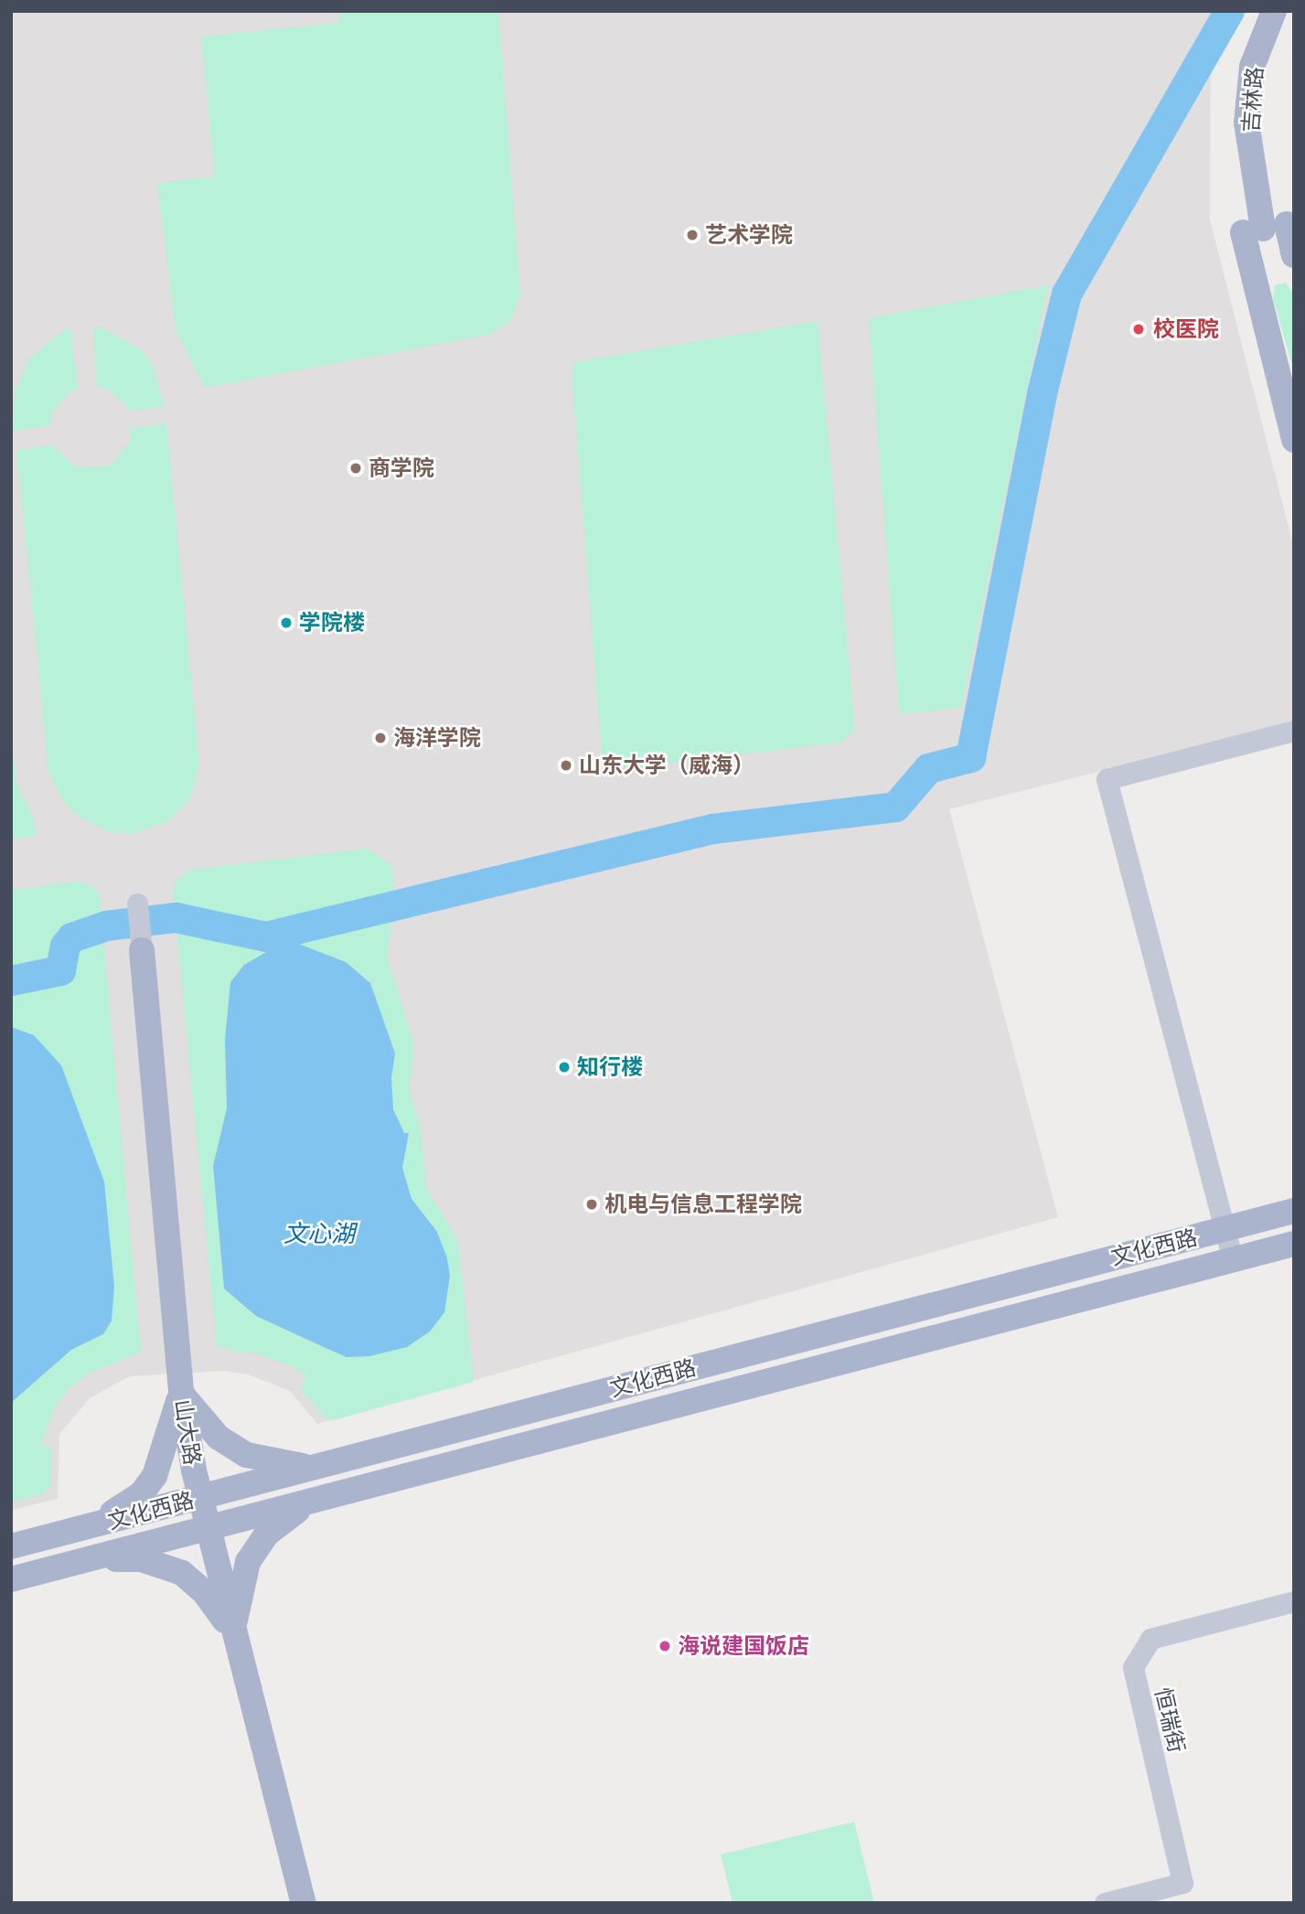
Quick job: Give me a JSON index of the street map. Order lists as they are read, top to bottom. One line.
{"streets":{"main road":["吉林路","文化西路","山大路"],"street":["恒瑞街"]},"crossings":[["文化西路","山大路"]],"water":["文心湖"],"places":["艺术学院","校医院","商学院","学院楼","海洋学院","山东大学（威海）","知行楼","机电与信息工程学院","海说建国饭店"]}
